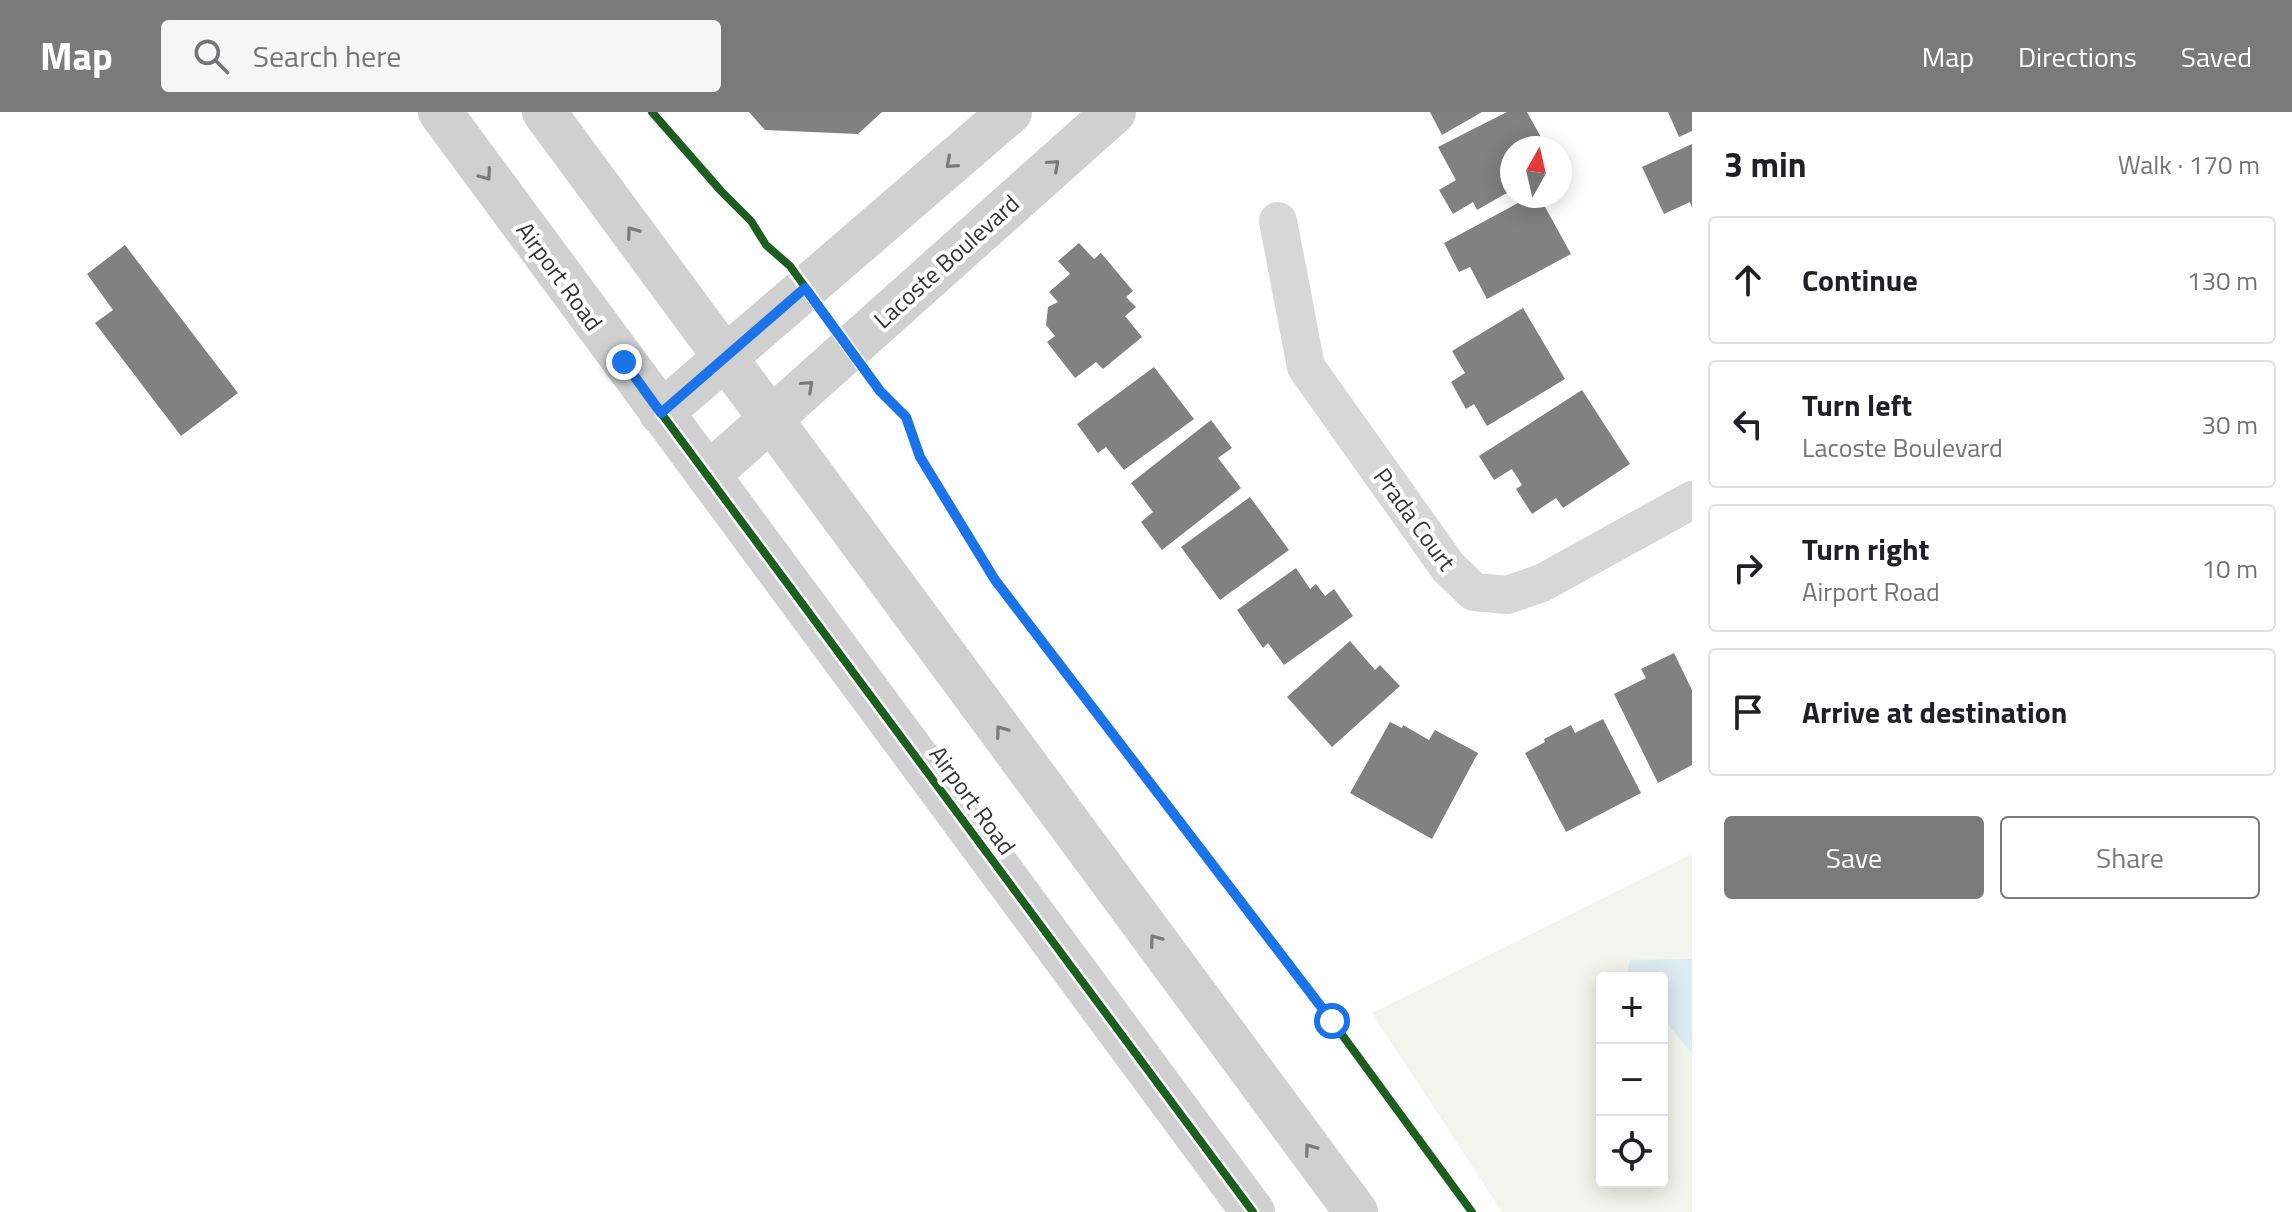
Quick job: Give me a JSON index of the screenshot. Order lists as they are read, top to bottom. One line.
{"streets":{"main road":["Lacoste Boulevard","Airport Road"],"street":["Prada Court"]},"crossings":[["Lacoste Boulevard","Airport Road"]],"north":"top","page":{"header":"Map","search":"Search here","nav":["Map","Directions","Saved"],"heading":["3 min","Walk · 170 m"],"list":[["Continue","130 m"],["Turn left","Lacoste Boulevard","30 m"],["Turn right","Airport Road","10 m"],"Arrive at destination"],"buttons":["Save","Share"],"map_buttons":["+","−"]}}
